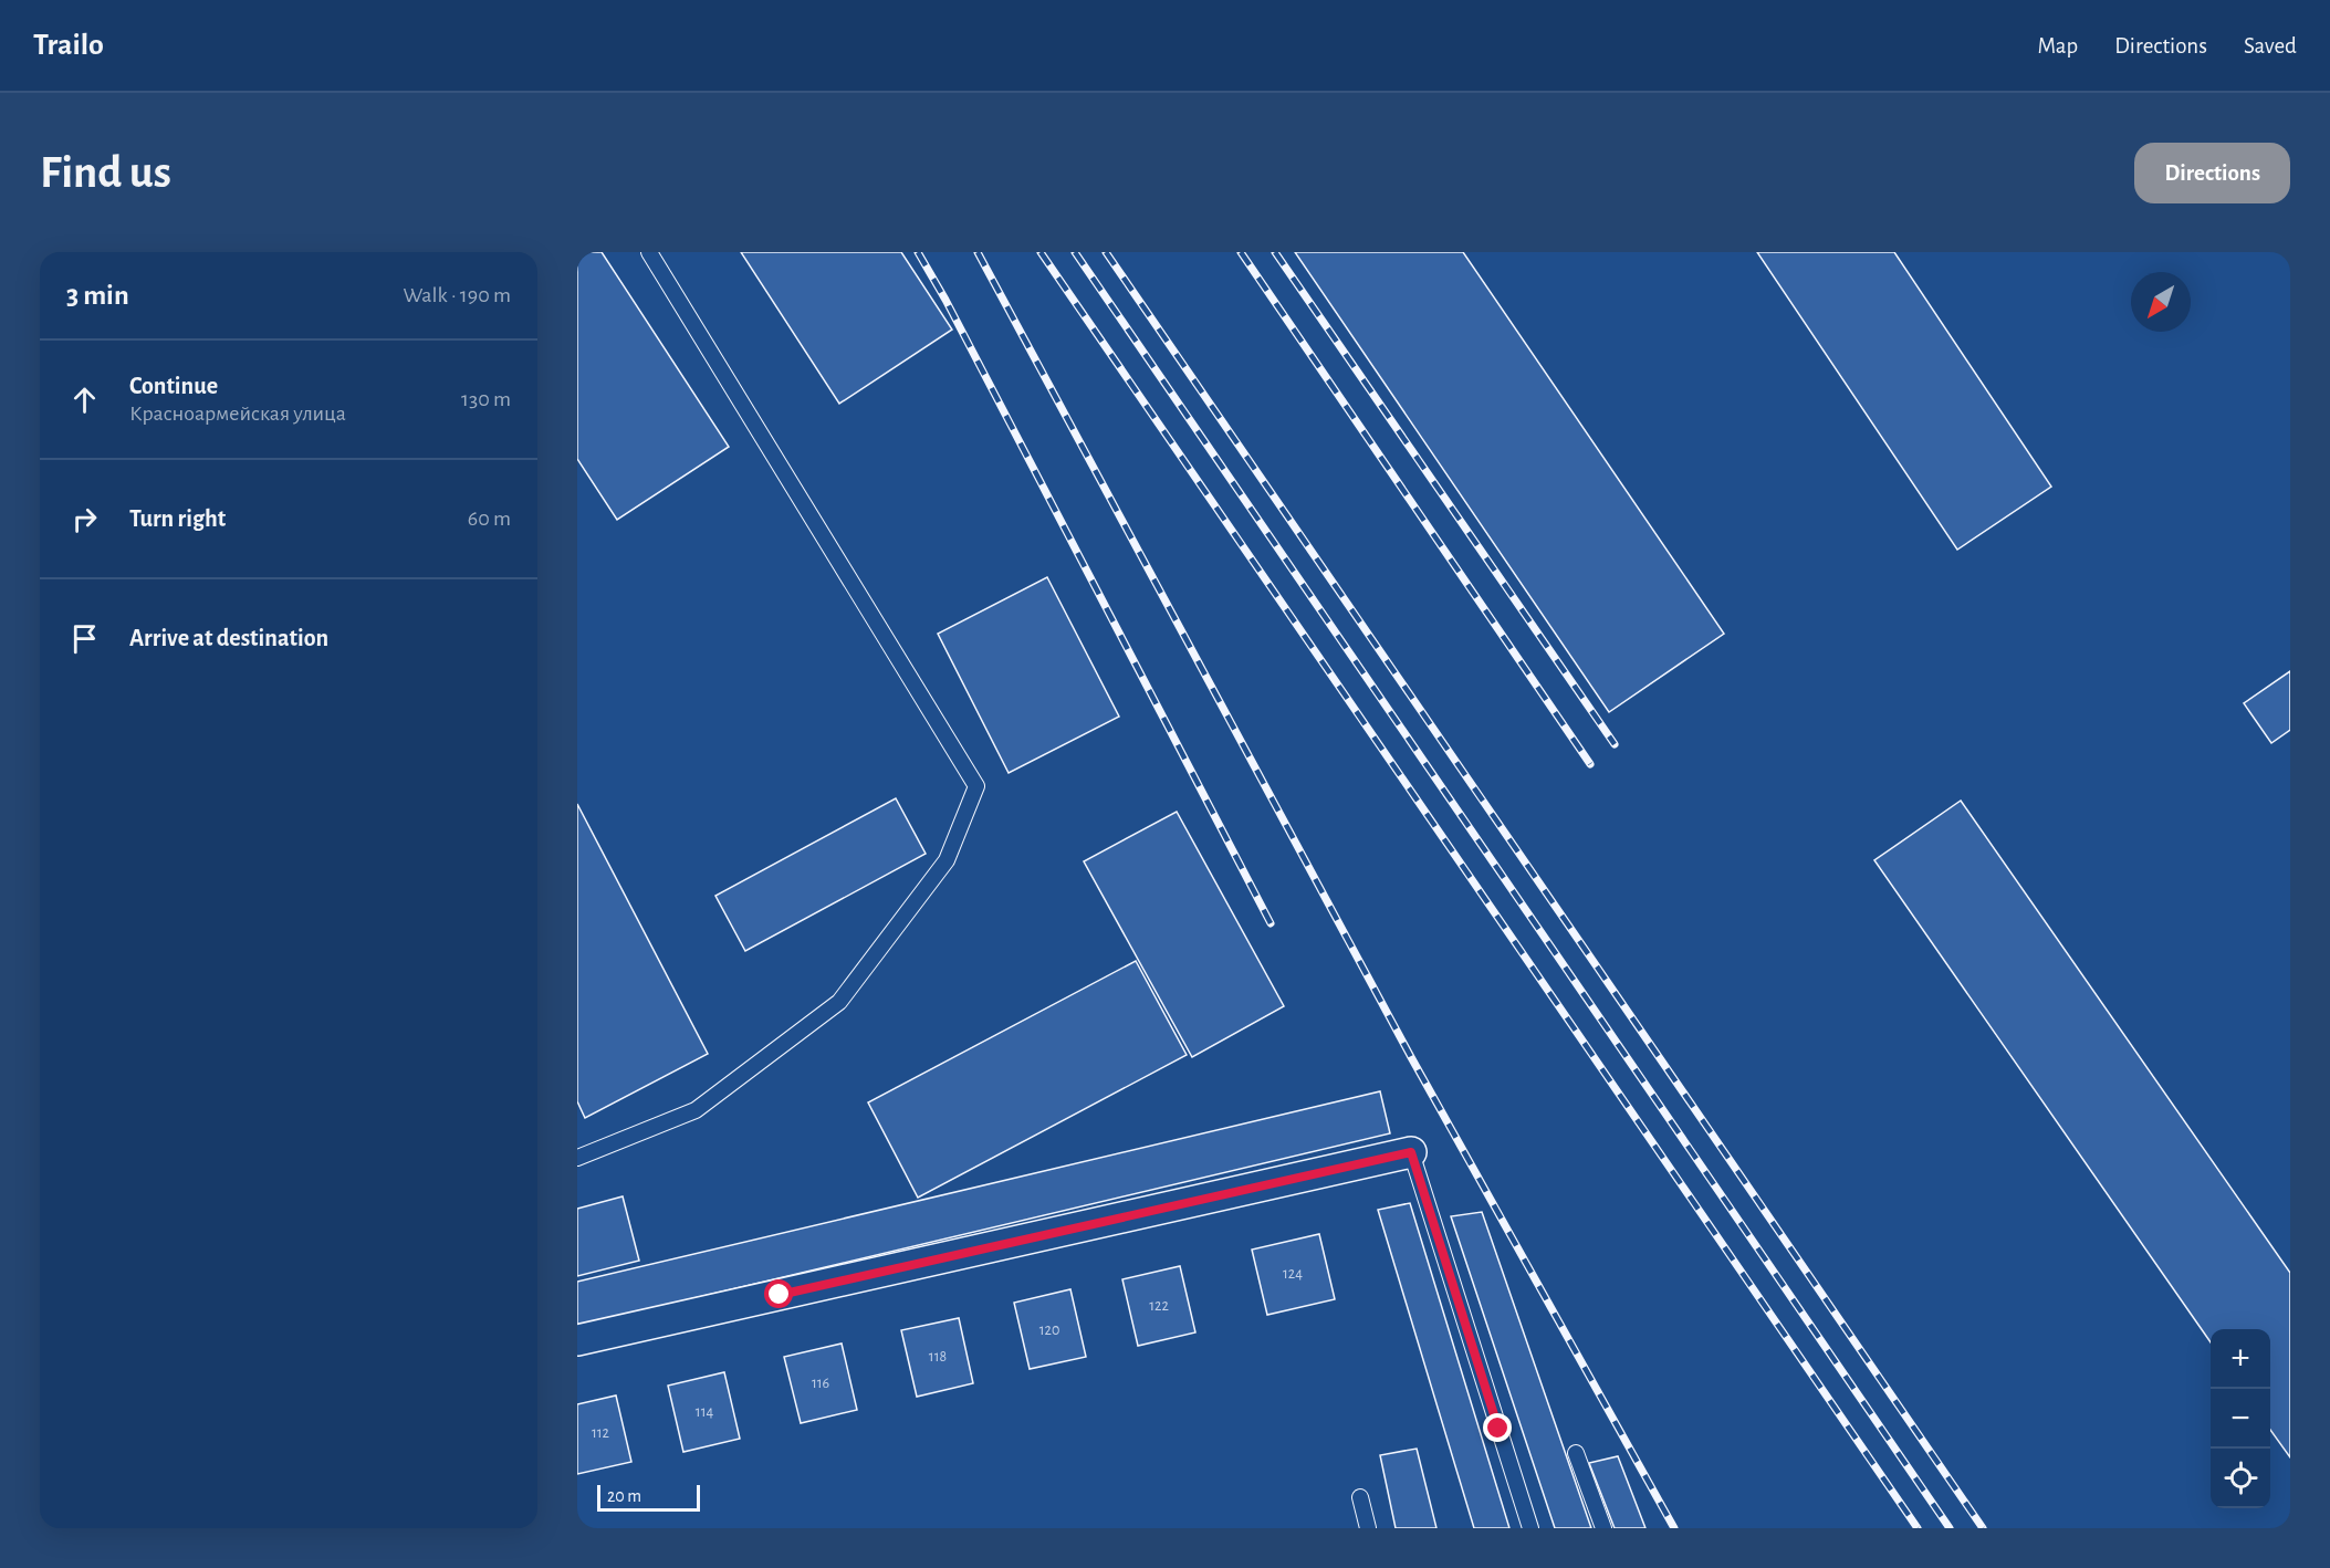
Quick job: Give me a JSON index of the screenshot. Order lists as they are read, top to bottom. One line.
{"house_numbers":["124","122","120","118","116","114","112"],"scale_bar":"20 m","north":"bottom left","page":{"header":"Trailo","nav":["Map","Directions","Saved"],"buttons":"Directions","title":"Find us","heading":["3 min","Walk · 190 m"],"list":[["Continue","Красноармейская улица","130 m"],["Turn right","60 m"],"Arrive at destination"],"map_buttons":["+","−"],"scale":"20 m"}}
